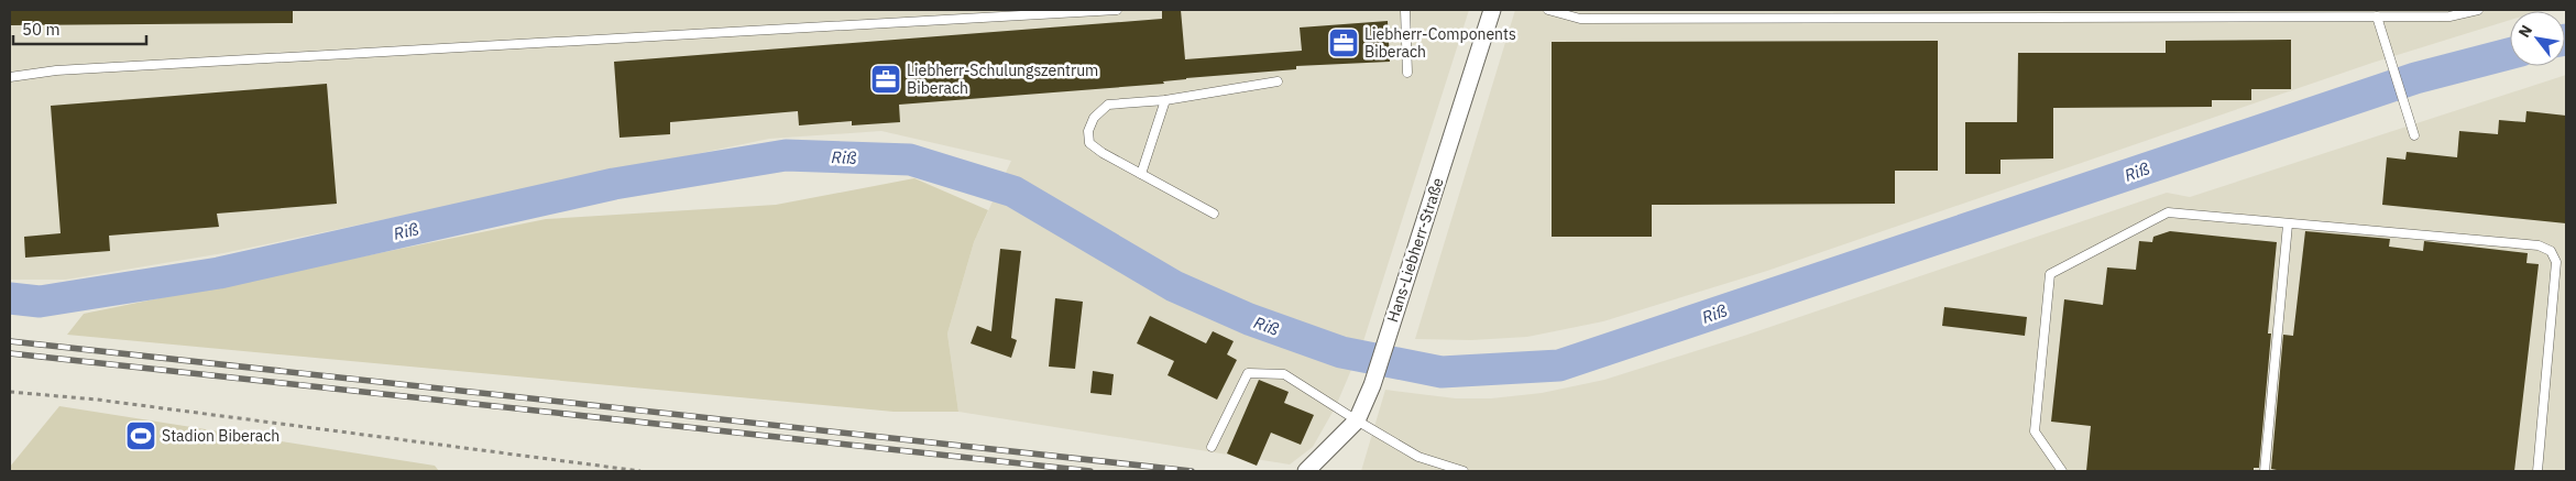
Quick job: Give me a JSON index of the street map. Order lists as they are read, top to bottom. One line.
{"streets":{"street":["Hans-Liebherr-Straße"]},"water":["Riß"],"places":{"office":["Liebherr-Components Biberach","Liebherr-Schulungszentrum Biberach"],"sports":["Stadion Biberach"]},"scale_bar":"50 m","north":"top left"}
